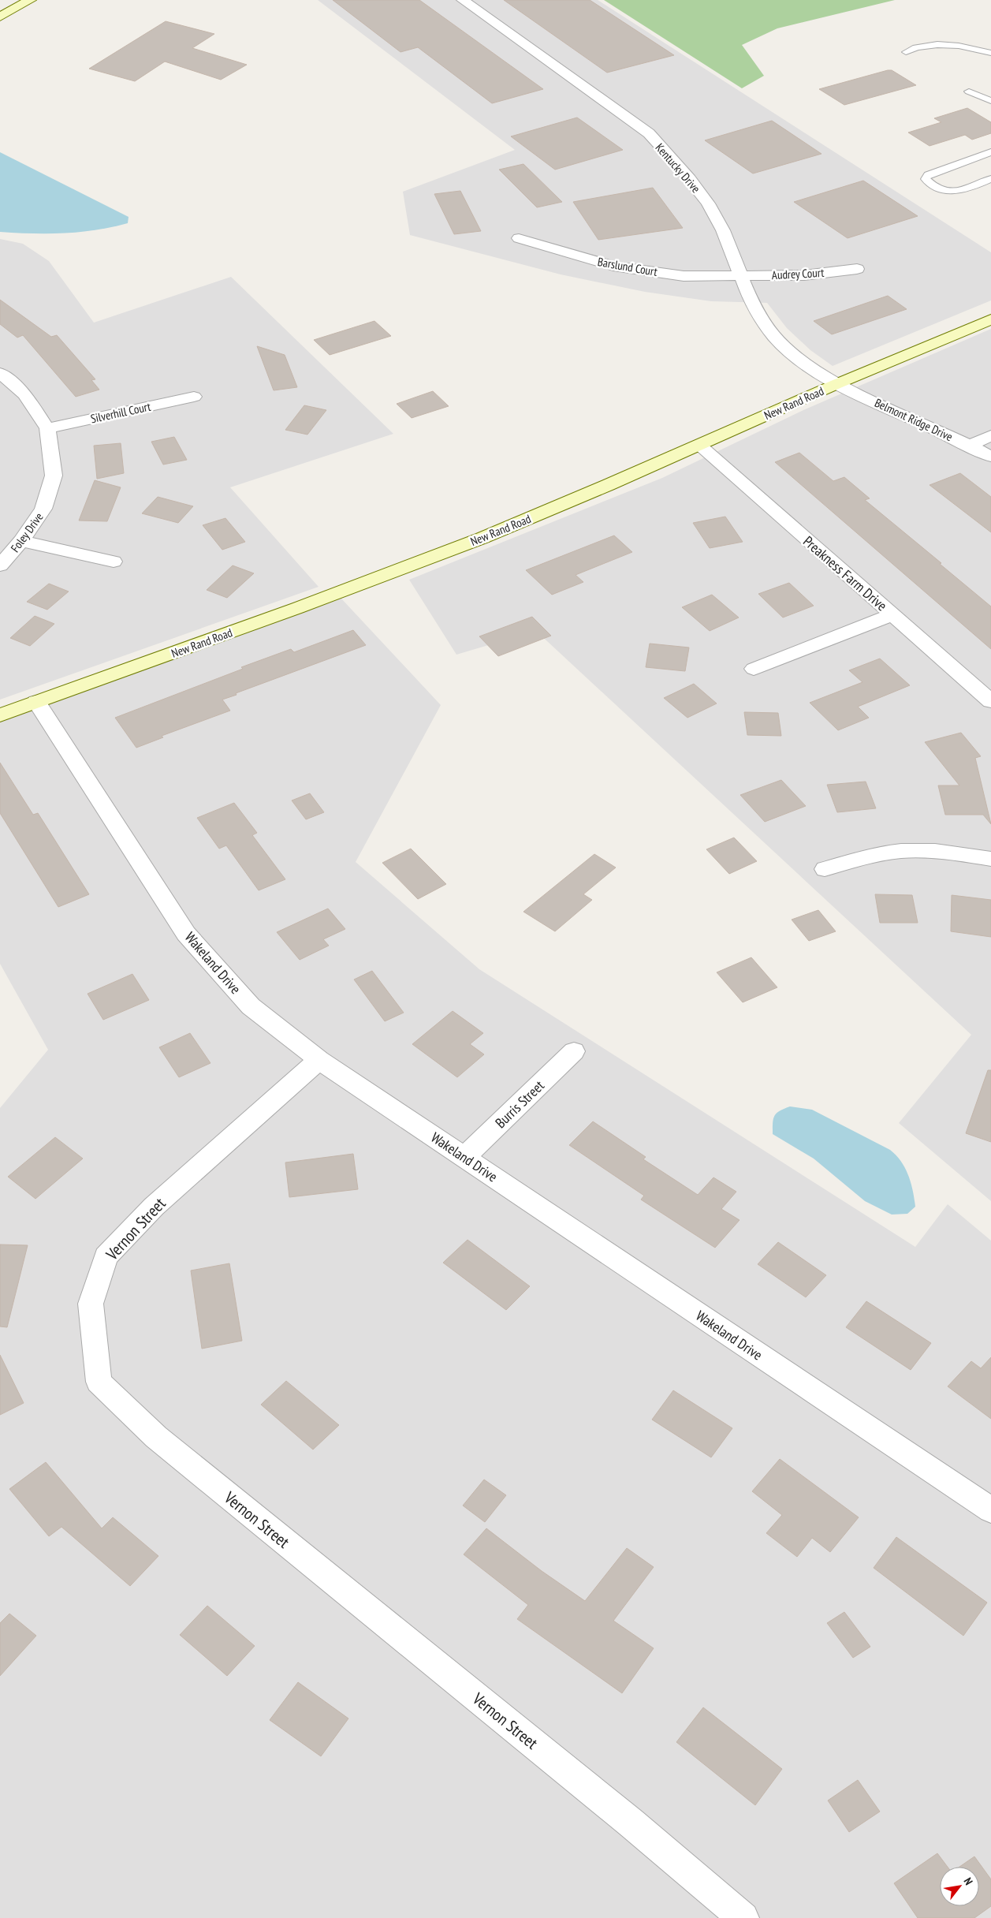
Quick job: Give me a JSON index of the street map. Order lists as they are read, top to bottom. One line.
{"streets":{"street":["Kentucky Drive","Barslund Court","Audrey Court","New Rand Road","Silverhill Court","Belmont Ridge Drive","Foley Drive","Preakness Farm Drive","Wakeland Drive","Burris Street","Vernon Street"]},"crossings":[["Kentucky Drive","Barslund Court"],["Kentucky Drive","Audrey Court"],["Kentucky Drive","New Rand Road"],["Kentucky Drive","Belmont Ridge Drive"],["Barslund Court","Audrey Court"],["New Rand Road","Belmont Ridge Drive"],["New Rand Road","Preakness Farm Drive"],["New Rand Road","Wakeland Drive"],["Silverhill Court","Foley Drive"],["Wakeland Drive","Burris Street"],["Wakeland Drive","Vernon Street"]],"north":"top right"}
